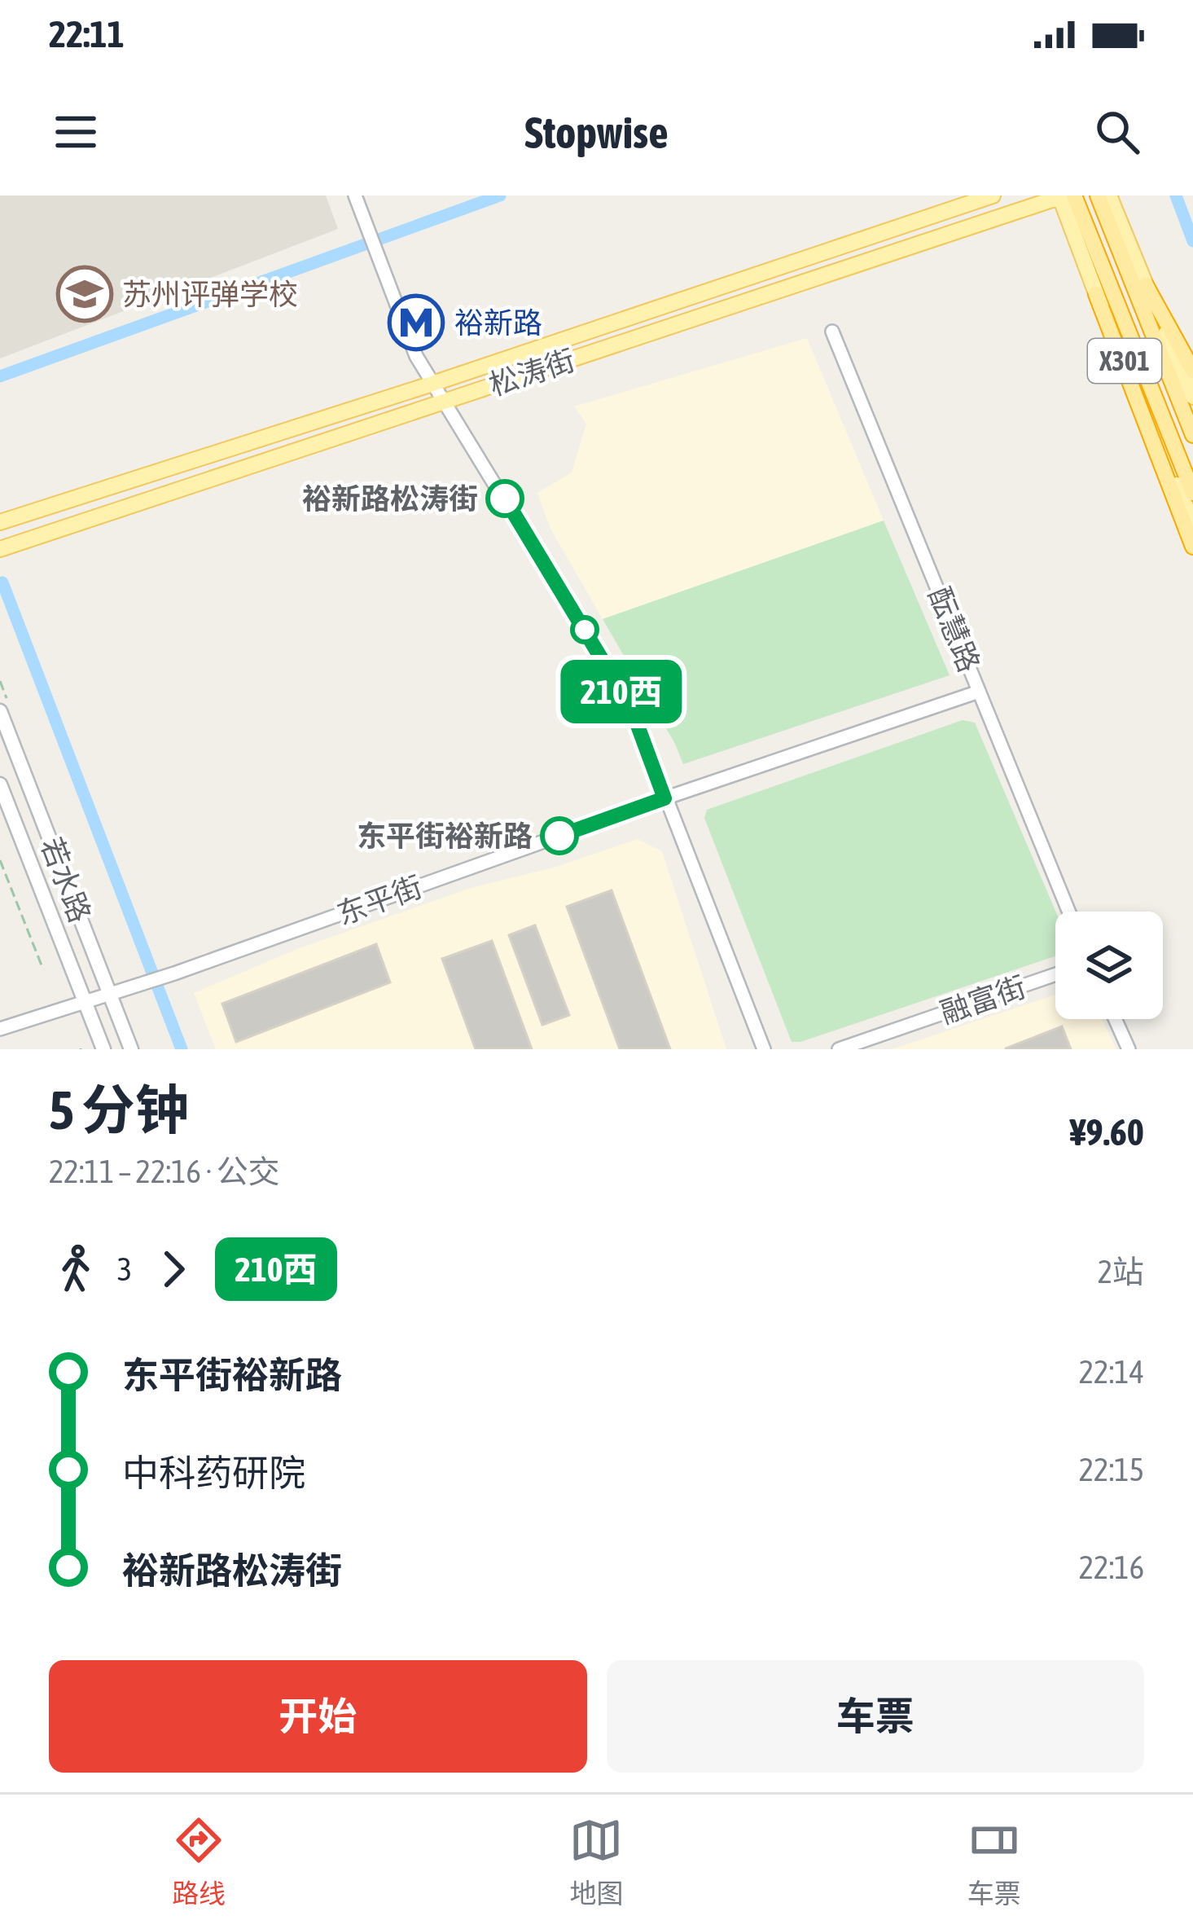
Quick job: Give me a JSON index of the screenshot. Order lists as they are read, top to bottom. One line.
{"streets":{"main road":["X301","松涛街","若水路"],"street":["酝慧路","东平街","融富街"]},"crossings":[["酝慧路","东平街"],["若水路","东平街"]],"places":{"school or university":["苏州评弹学校"],"metro station":["裕新路"],"other":["裕新路松涛街","东平街裕新路"]},"lines":["bus line 210西"],"page":{"status":"22:11","header":"Stopwise","on_map":"210西","heading":["5 分钟","22:11 – 22:16 · 公交","¥9.60"],"legs":["3","210西","2站"],"list":[{"name":"东平街裕新路","value":"22:14"},{"name":"中科药研院","value":"22:15"},{"name":"裕新路松涛街","value":"22:16"}],"buttons":["开始","车票"],"tabs":["路线","地图","车票"]}}
